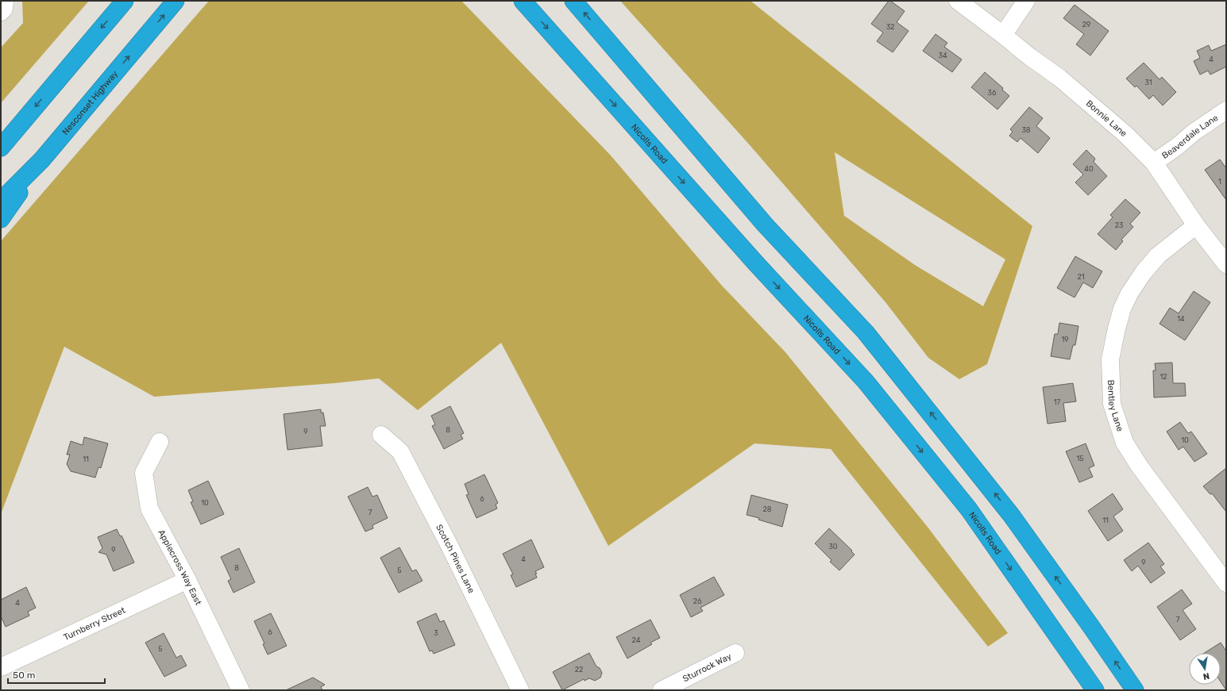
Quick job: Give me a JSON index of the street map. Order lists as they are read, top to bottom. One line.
{"streets":{"highway":["Nesconset Highway","Nicolls Road"],"street":["Bonnie Lane","Beaverdale Lane","Bentley Lane","Scotch Pines Lane","Applecross Way East","Turnberry Street","Sturrock Way"]},"crossings":[["Bonnie Lane","Beaverdale Lane"],["Bonnie Lane","Bentley Lane"],["Applecross Way East","Turnberry Street"]],"house_numbers":["29","32","34","4","31","36","38","40","1","23","21","14","19","12","17","8","9","10","15","11","6","10","28","7","11","30","9","4","9","8","5","26","4","7","6","3","24","5","22"],"scale_bar":"50 m","north":"bottom"}
